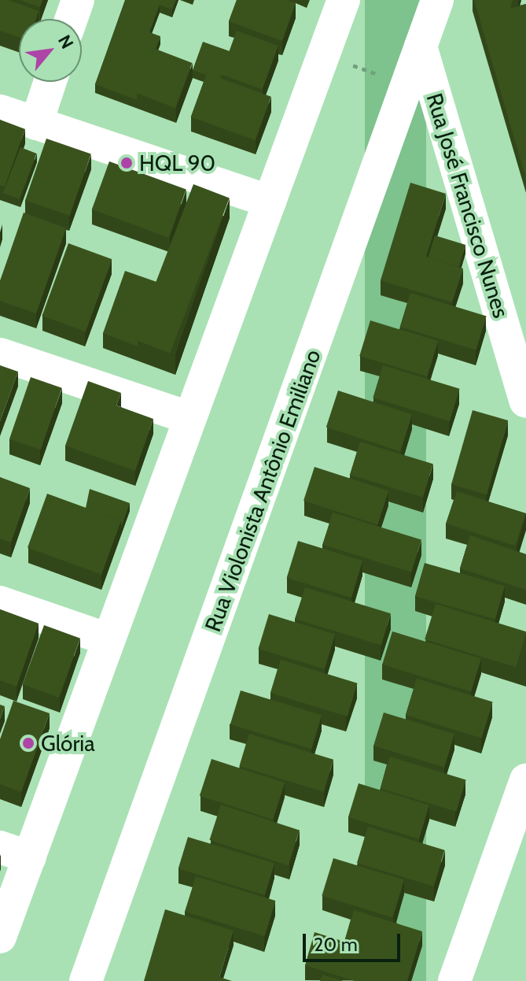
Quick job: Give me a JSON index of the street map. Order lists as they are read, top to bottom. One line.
{"streets":{"street":["Rua José Francisco Nunes","Rua Violonista Antônio Emiliano"]},"crossings":[["Rua José Francisco Nunes","Rua Violonista Antônio Emiliano"]],"places":["HQL 90","Glória"],"scale_bar":"20 m","north":"top right"}
